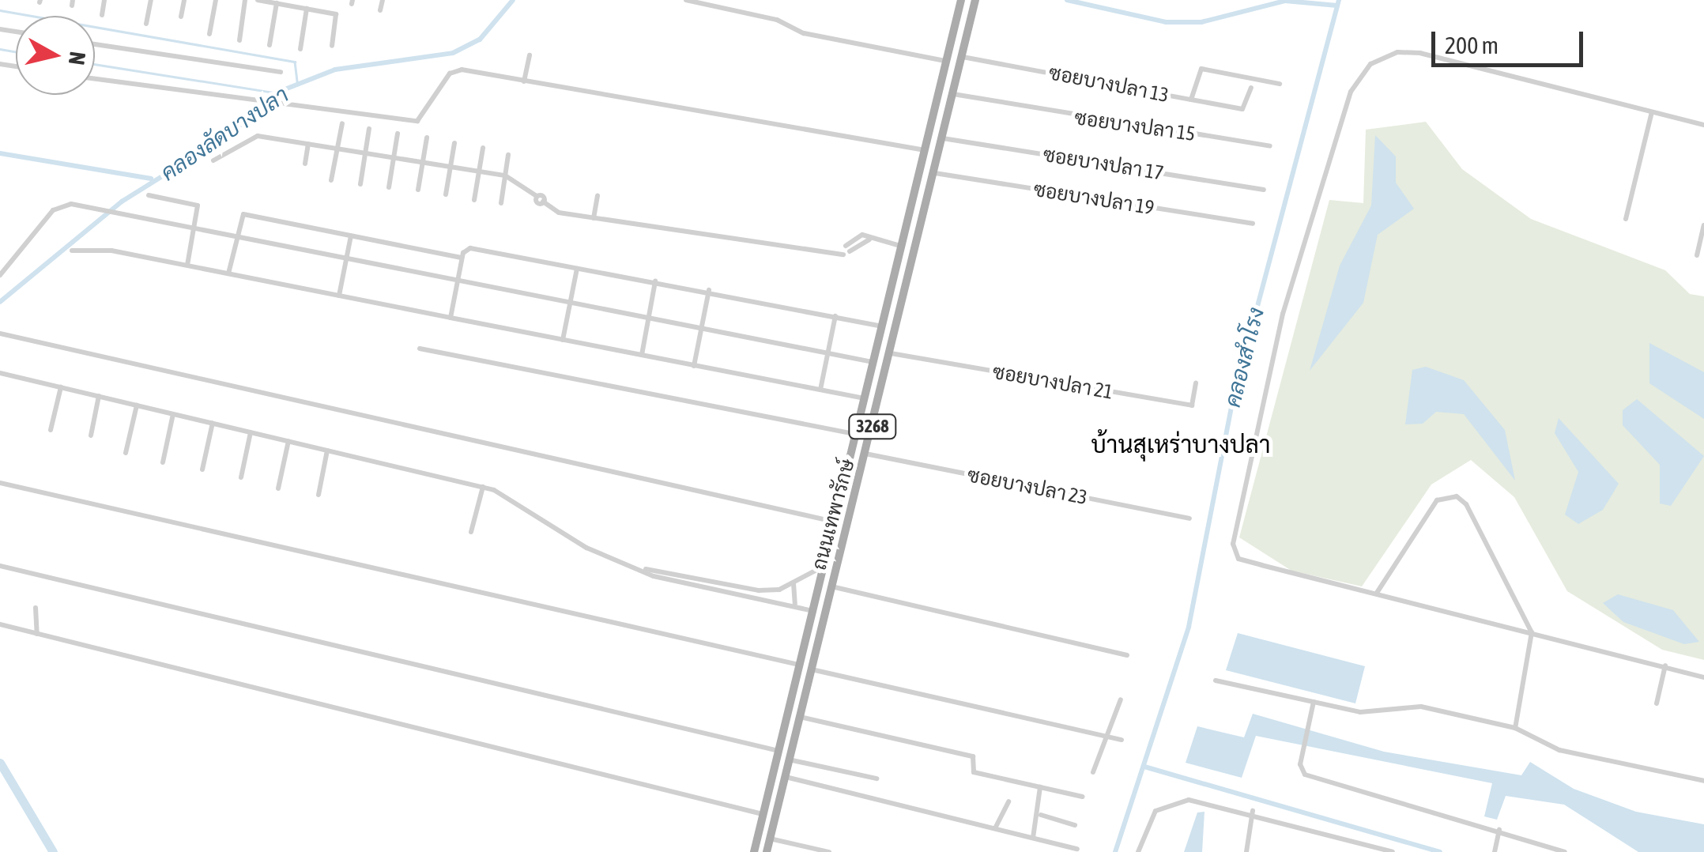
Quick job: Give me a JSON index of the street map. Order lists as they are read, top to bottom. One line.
{"streets":{"main road":["3268","ถนนเทพารักษ์"],"street":["ซอยบางปลา 13","ซอยบางปลา 15","ซอยบางปลา 17","ซอยบางปลา 19","ซอยบางปลา 21","ซอยบางปลา 23"]},"crossings":[["ซอยบางปลา 13","ถนนเทพารักษ์"],["ซอยบางปลา 15","ถนนเทพารักษ์"],["ซอยบางปลา 17","ถนนเทพารักษ์"],["ซอยบางปลา 19","ถนนเทพารักษ์"],["ซอยบางปลา 21","ถนนเทพารักษ์"],["ซอยบางปลา 23","ถนนเทพารักษ์"]],"districts":["บ้านสุเหร่าบางปลา"],"water":["คลองลัดบางปลา","คลองสำโรง"],"scale_bar":"200 m","north":"right"}
